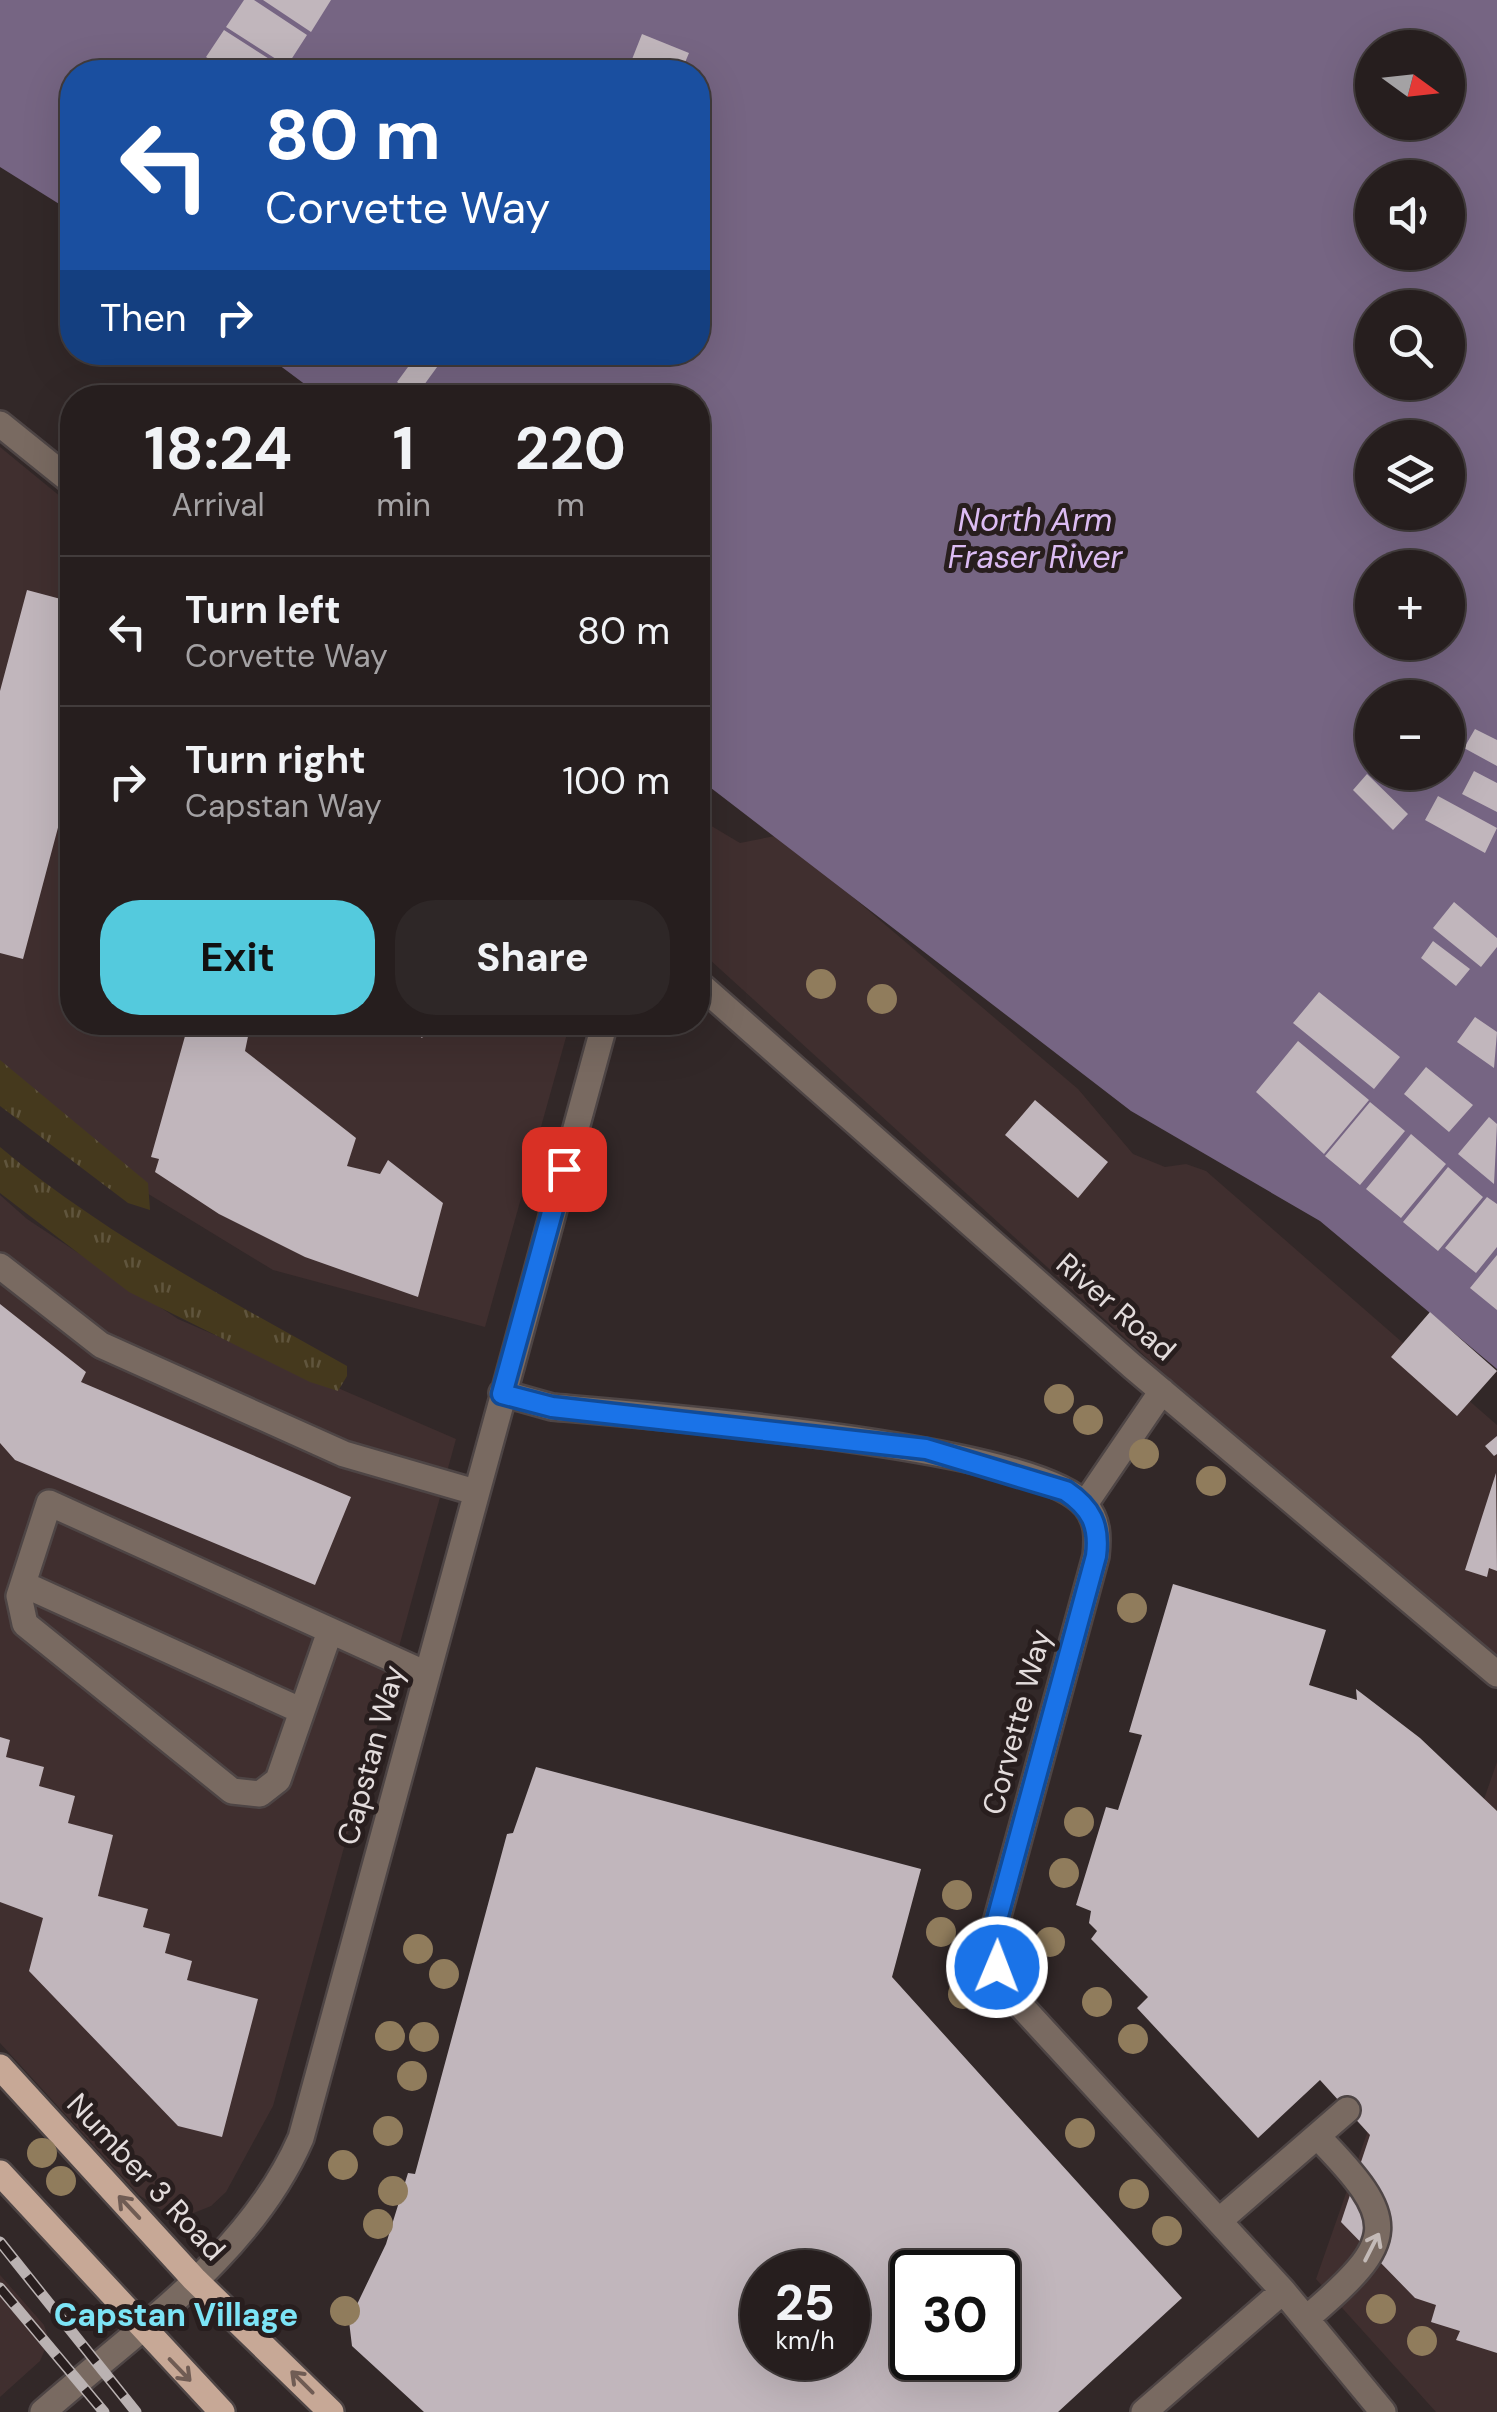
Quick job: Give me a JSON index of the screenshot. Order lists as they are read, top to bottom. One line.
{"streets":{"main road":["Number 3 Road"],"street":["River Road","Corvette Way","Capstan Way"]},"crossings":[["Capstan Way","Number 3 Road"]],"districts":["Capstan Village"],"water":["North Arm Fraser River"],"north":"right","page":{"map_buttons":["+","−"],"turn":["80 m","Corvette Way"],"then":"Then","eta":["18:24","Arrival","1","min","220","m"],"list":[{"name":"Turn left","note":"Corvette Way","value":"80 m"},{"name":"Turn right","note":"Capstan Way","value":"100 m"}],"buttons":["Exit","Share"],"speed":"25 km/h","limit":"30"}}
